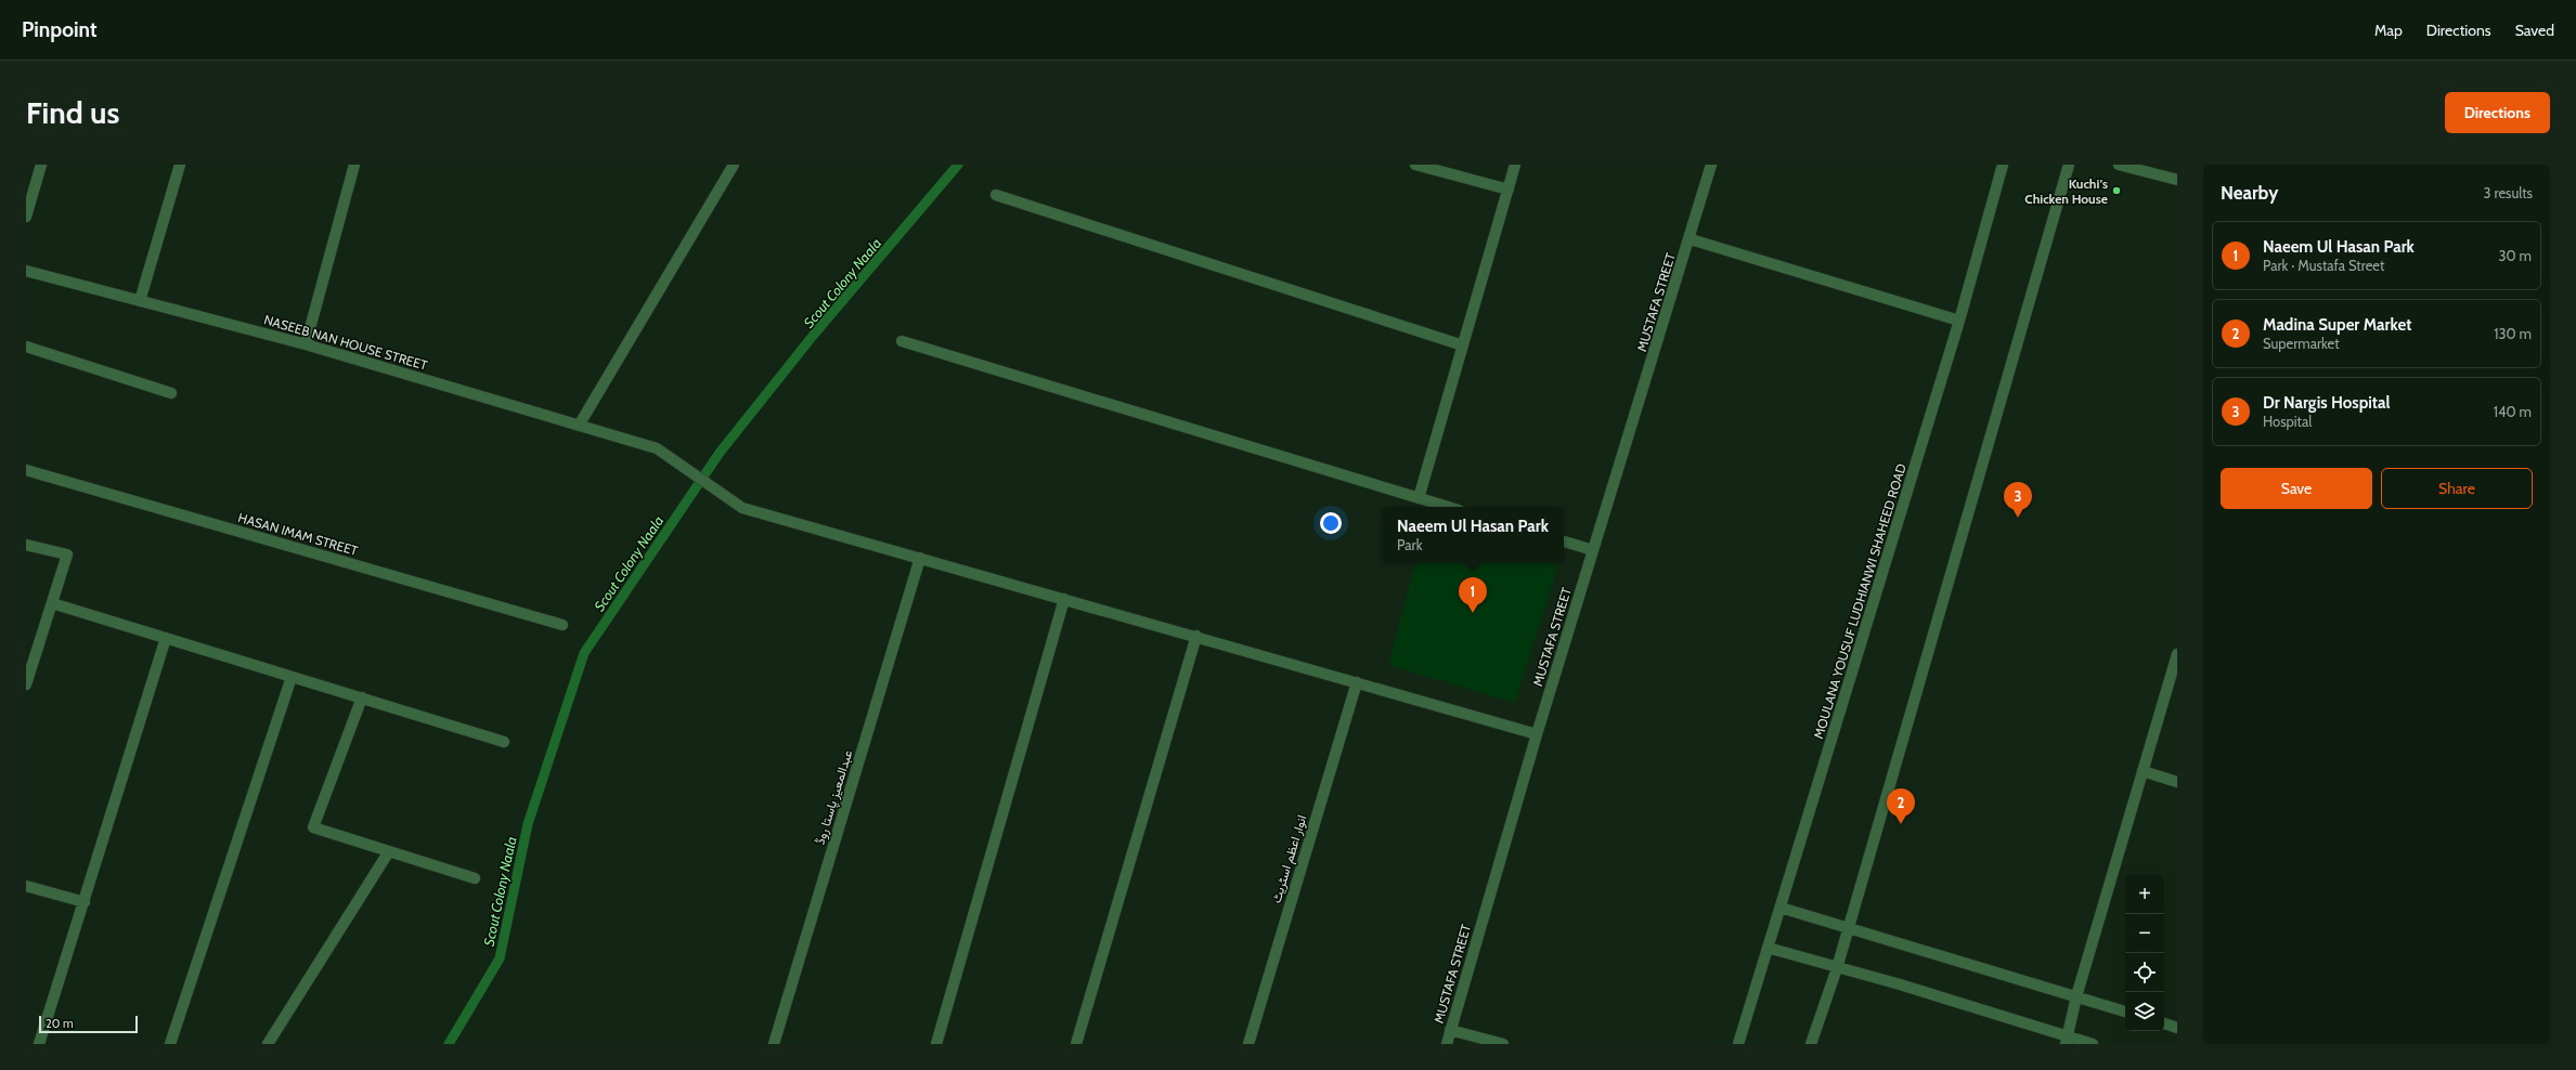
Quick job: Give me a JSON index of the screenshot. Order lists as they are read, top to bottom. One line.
{"streets":{"street":["MUSTAFA STREET","NASEEB NAN HOUSE STREET","HASAN IMAM STREET","MOULANA YOUSUF LUDHIANWI SHAHEED ROAD","عبدالمعیز پاستا روڈ","انوار اعظم اسٹریٹ"]},"crossings":[["MUSTAFA STREET","NASEEB NAN HOUSE STREET"],["NASEEB NAN HOUSE STREET","عبدالمعیز پاستا روڈ"],["NASEEB NAN HOUSE STREET","انوار اعظم اسٹریٹ"]],"water":["Scout Colony Naala"],"places":["Kuchi’s Chicken House"],"scale_bar":"20 m","page":{"header":"Pinpoint","nav":["Map","Directions","Saved"],"buttons":["Directions",["Save","Share"]],"title":"Find us","heading":["Nearby","3 results"],"list":[{"mark":"1","name":"Naeem Ul Hasan Park","note":"Park · Mustafa Street","value":"30 m"},{"mark":"2","name":"Madina Super Market","note":"Supermarket","value":"130 m"},{"mark":"3","name":"Dr Nargis Hospital","note":"Hospital","value":"140 m"}],"pins":["3","1","2"],"popup":["Naeem Ul Hasan Park","Park"],"map_buttons":["+","−"],"scale":"20 m"}}
